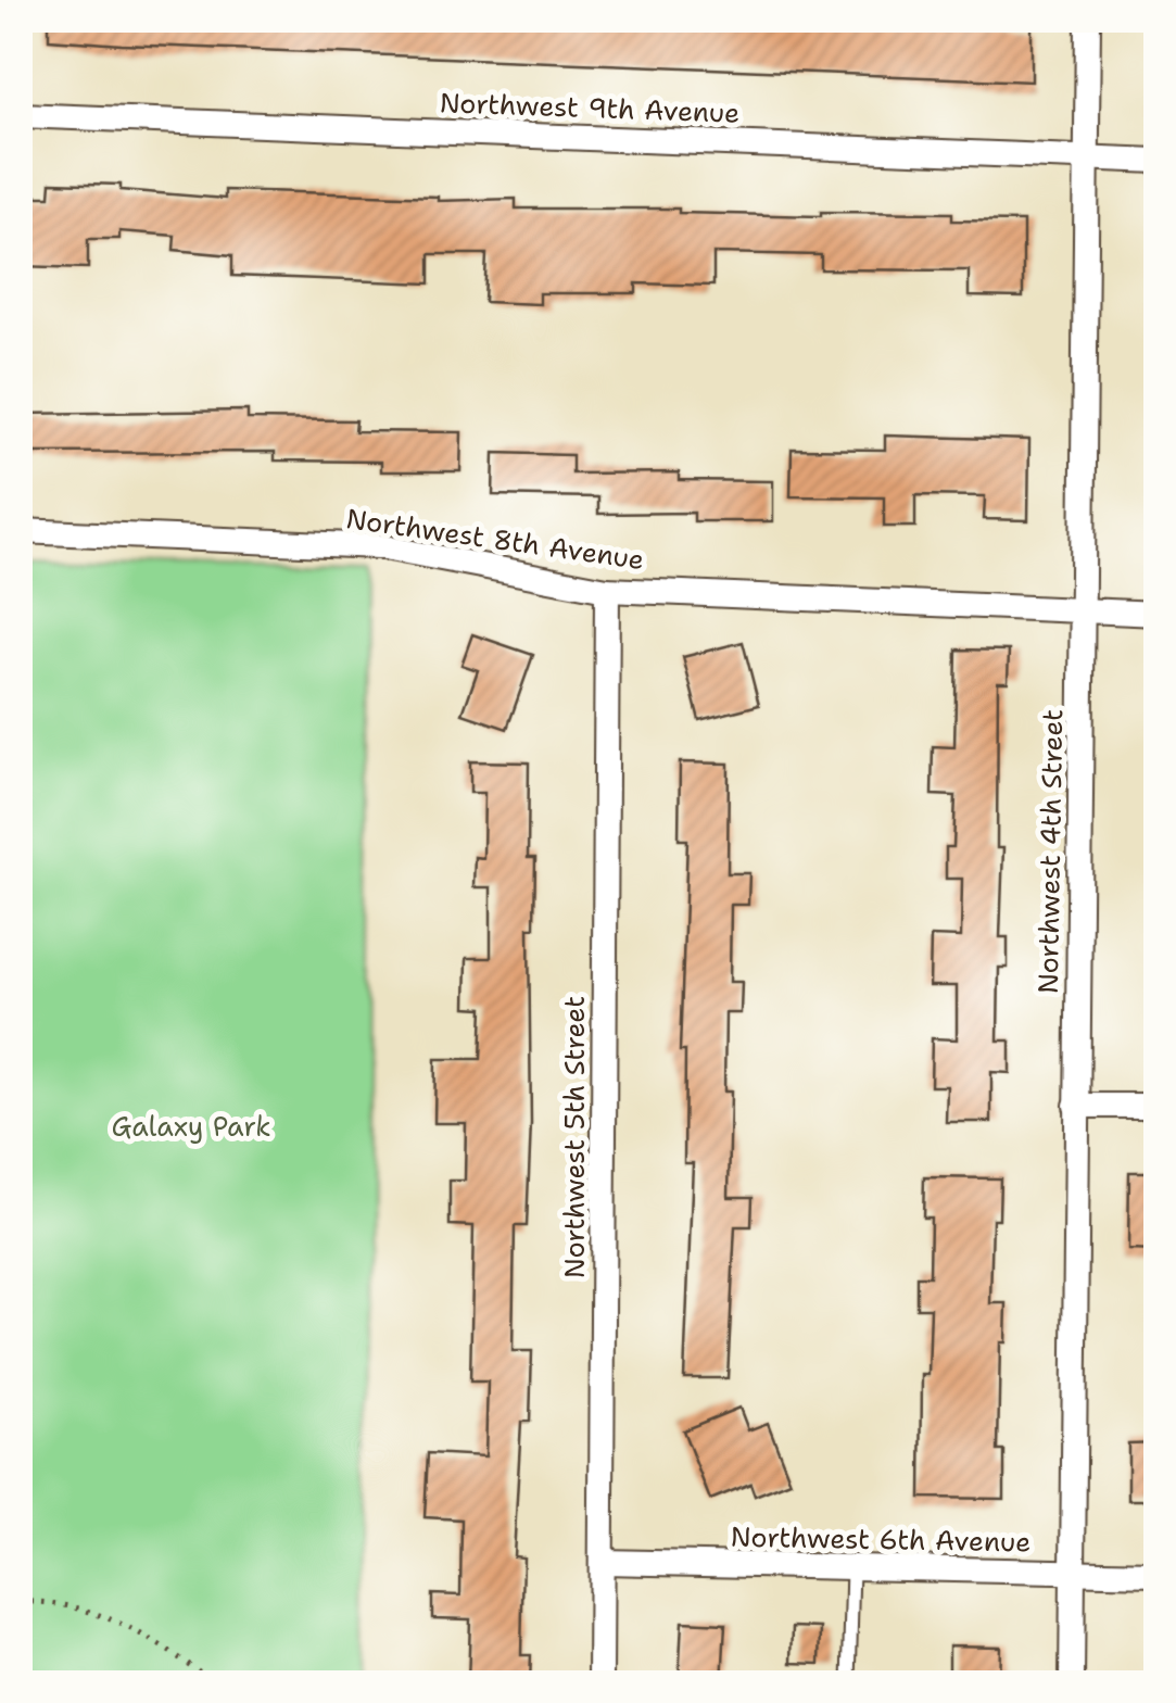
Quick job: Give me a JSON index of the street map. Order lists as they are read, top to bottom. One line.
{"streets":{"street":["Northwest 9th Avenue","Northwest 8th Avenue","Northwest 4th Street","Northwest 5th Street","Northwest 6th Avenue"]},"crossings":[["Northwest 9th Avenue","Northwest 4th Street"],["Northwest 8th Avenue","Northwest 4th Street"],["Northwest 8th Avenue","Northwest 5th Street"],["Northwest 4th Street","Northwest 6th Avenue"],["Northwest 5th Street","Northwest 6th Avenue"]],"parks":["Galaxy Park"]}
